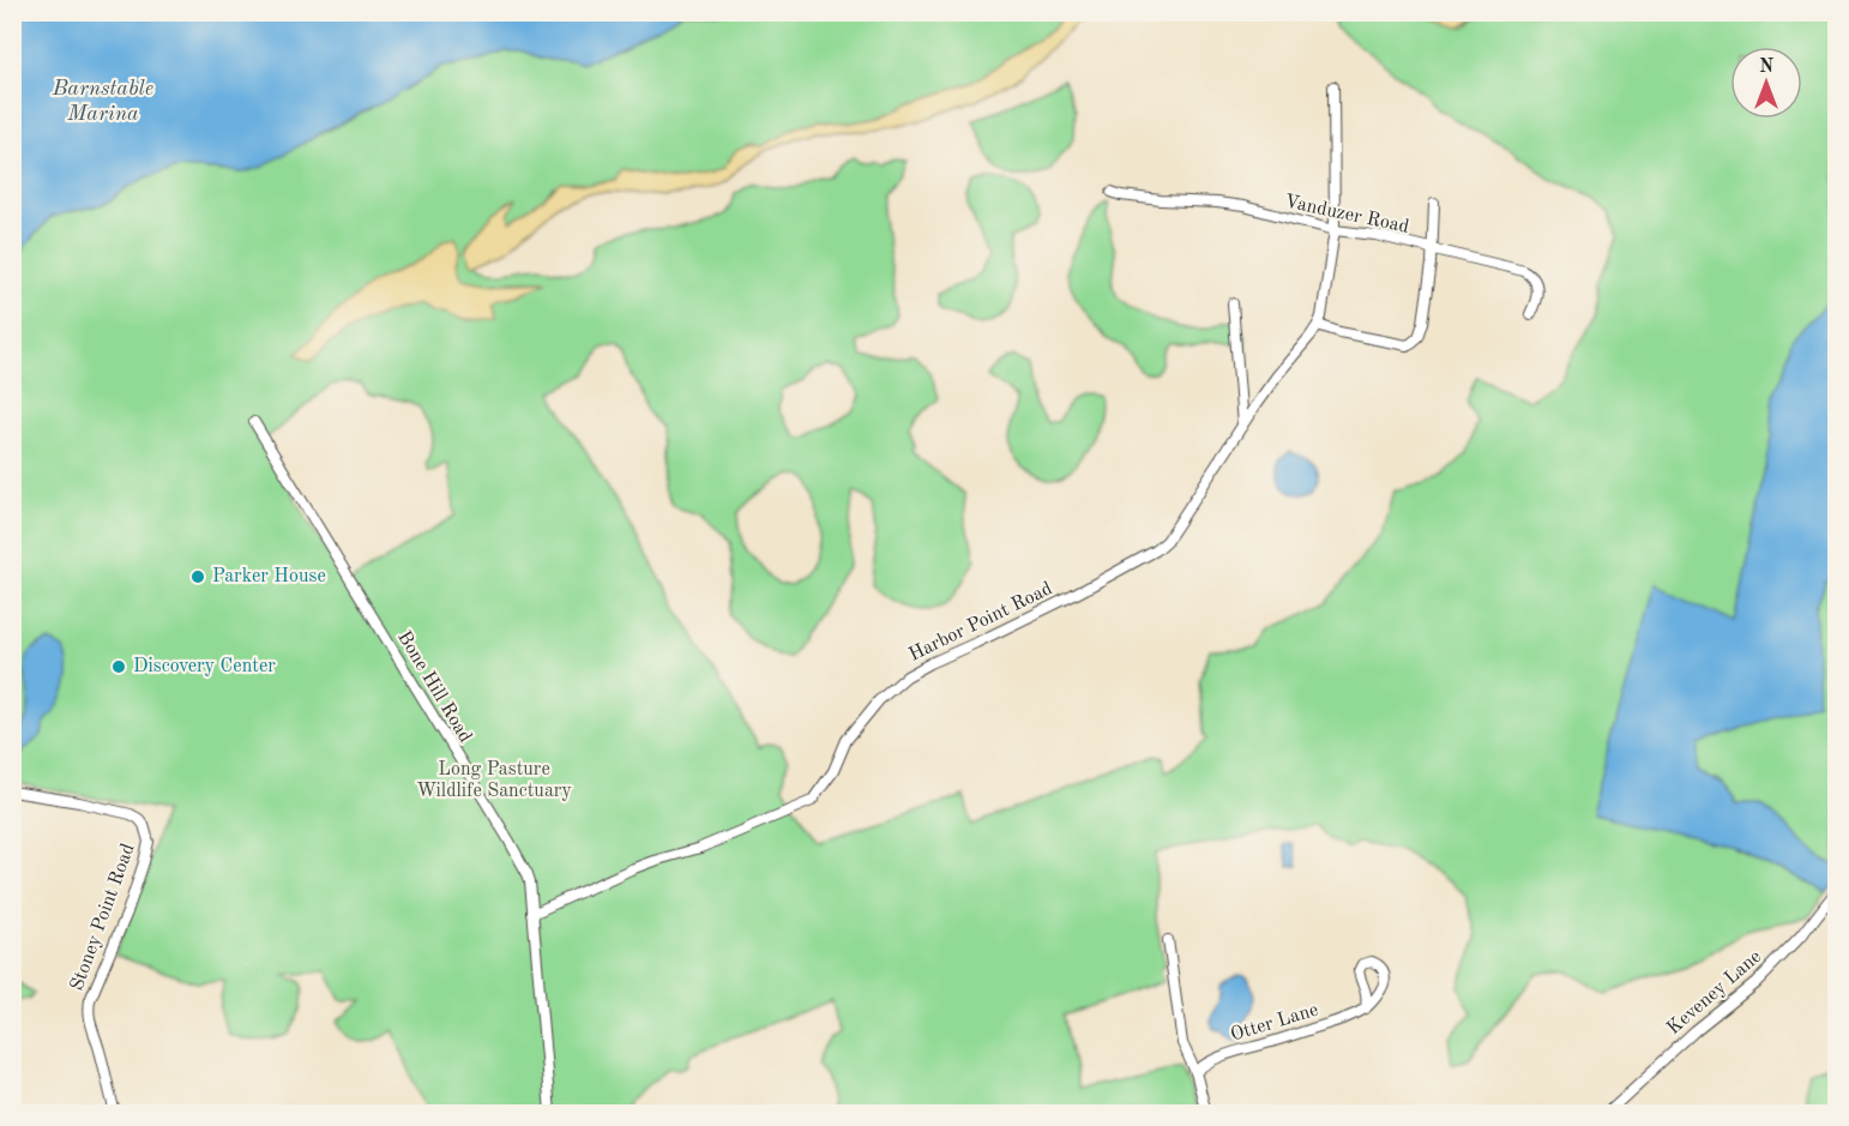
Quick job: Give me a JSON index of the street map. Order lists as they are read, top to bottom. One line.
{"streets":{"street":["Vanduzer Road","Harbor Point Road","Bone Hill Road","Stoney Point Road","Keveney Lane","Otter Lane"]},"crossings":[["Harbor Point Road","Bone Hill Road"]],"water":["Barnstable Marina"],"parks":["Long Pasture Wildlife Sanctuary"],"places":["Parker House","Discovery Center"],"north":"top"}
